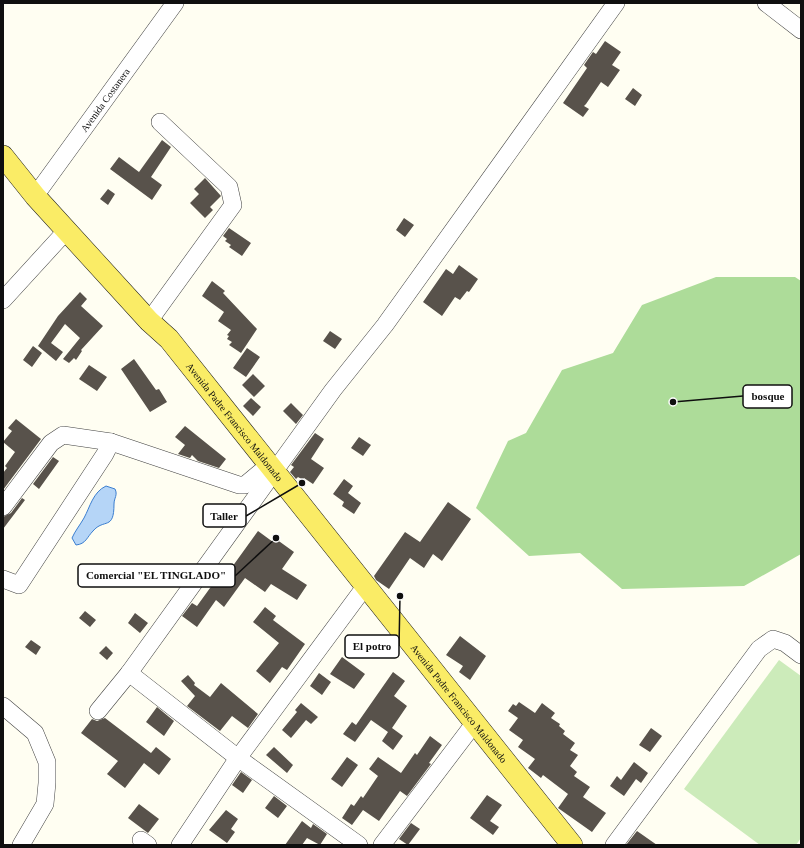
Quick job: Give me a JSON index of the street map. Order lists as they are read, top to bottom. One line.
{"streets":{"main road":["Avenida Padre Francisco Maldonado"],"street":["Avenida Costanera"]},"crossings":[["Avenida Costanera","Avenida Padre Francisco Maldonado"]],"places":["bosque","Taller","Comercial \"EL TINGLADO\"","El potro"]}
